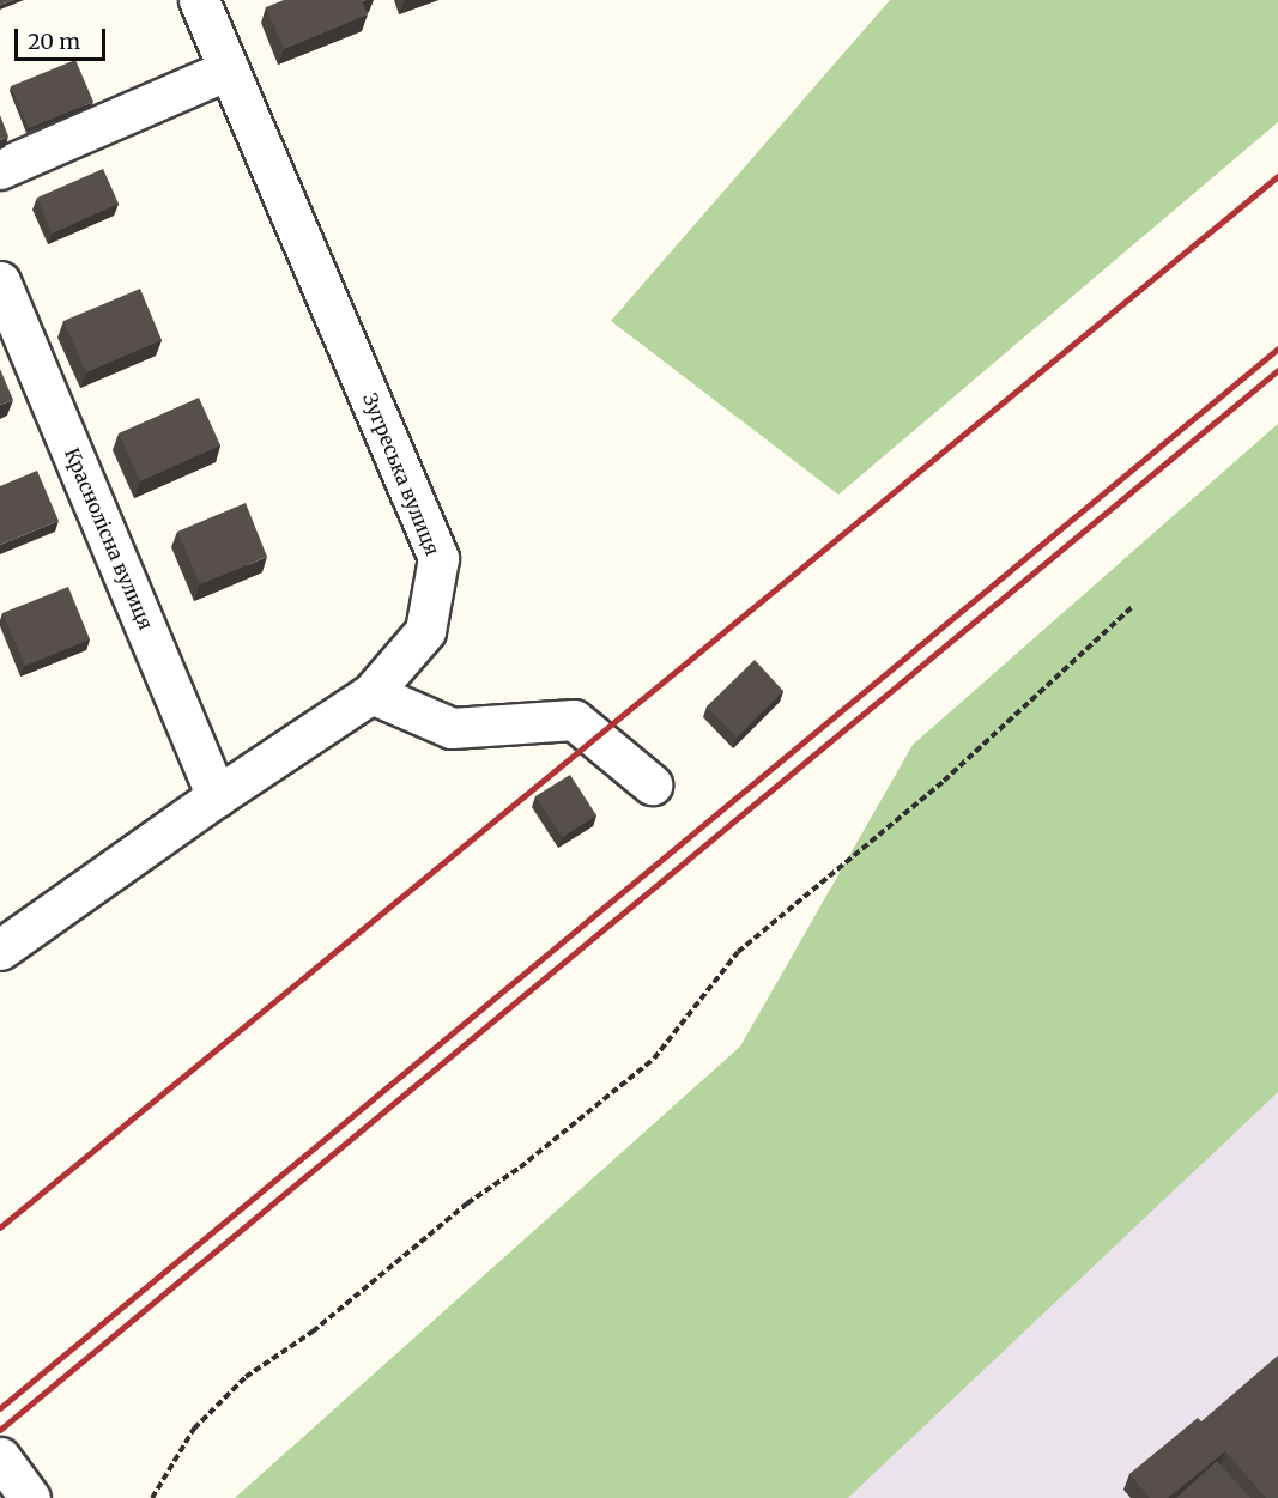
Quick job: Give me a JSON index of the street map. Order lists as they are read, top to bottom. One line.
{"streets":{"street":["Зугреська вулиця","Краснолісна вулиця"]},"crossings":[["Зугреська вулиця","Краснолісна вулиця"]],"scale_bar":"20 m"}
